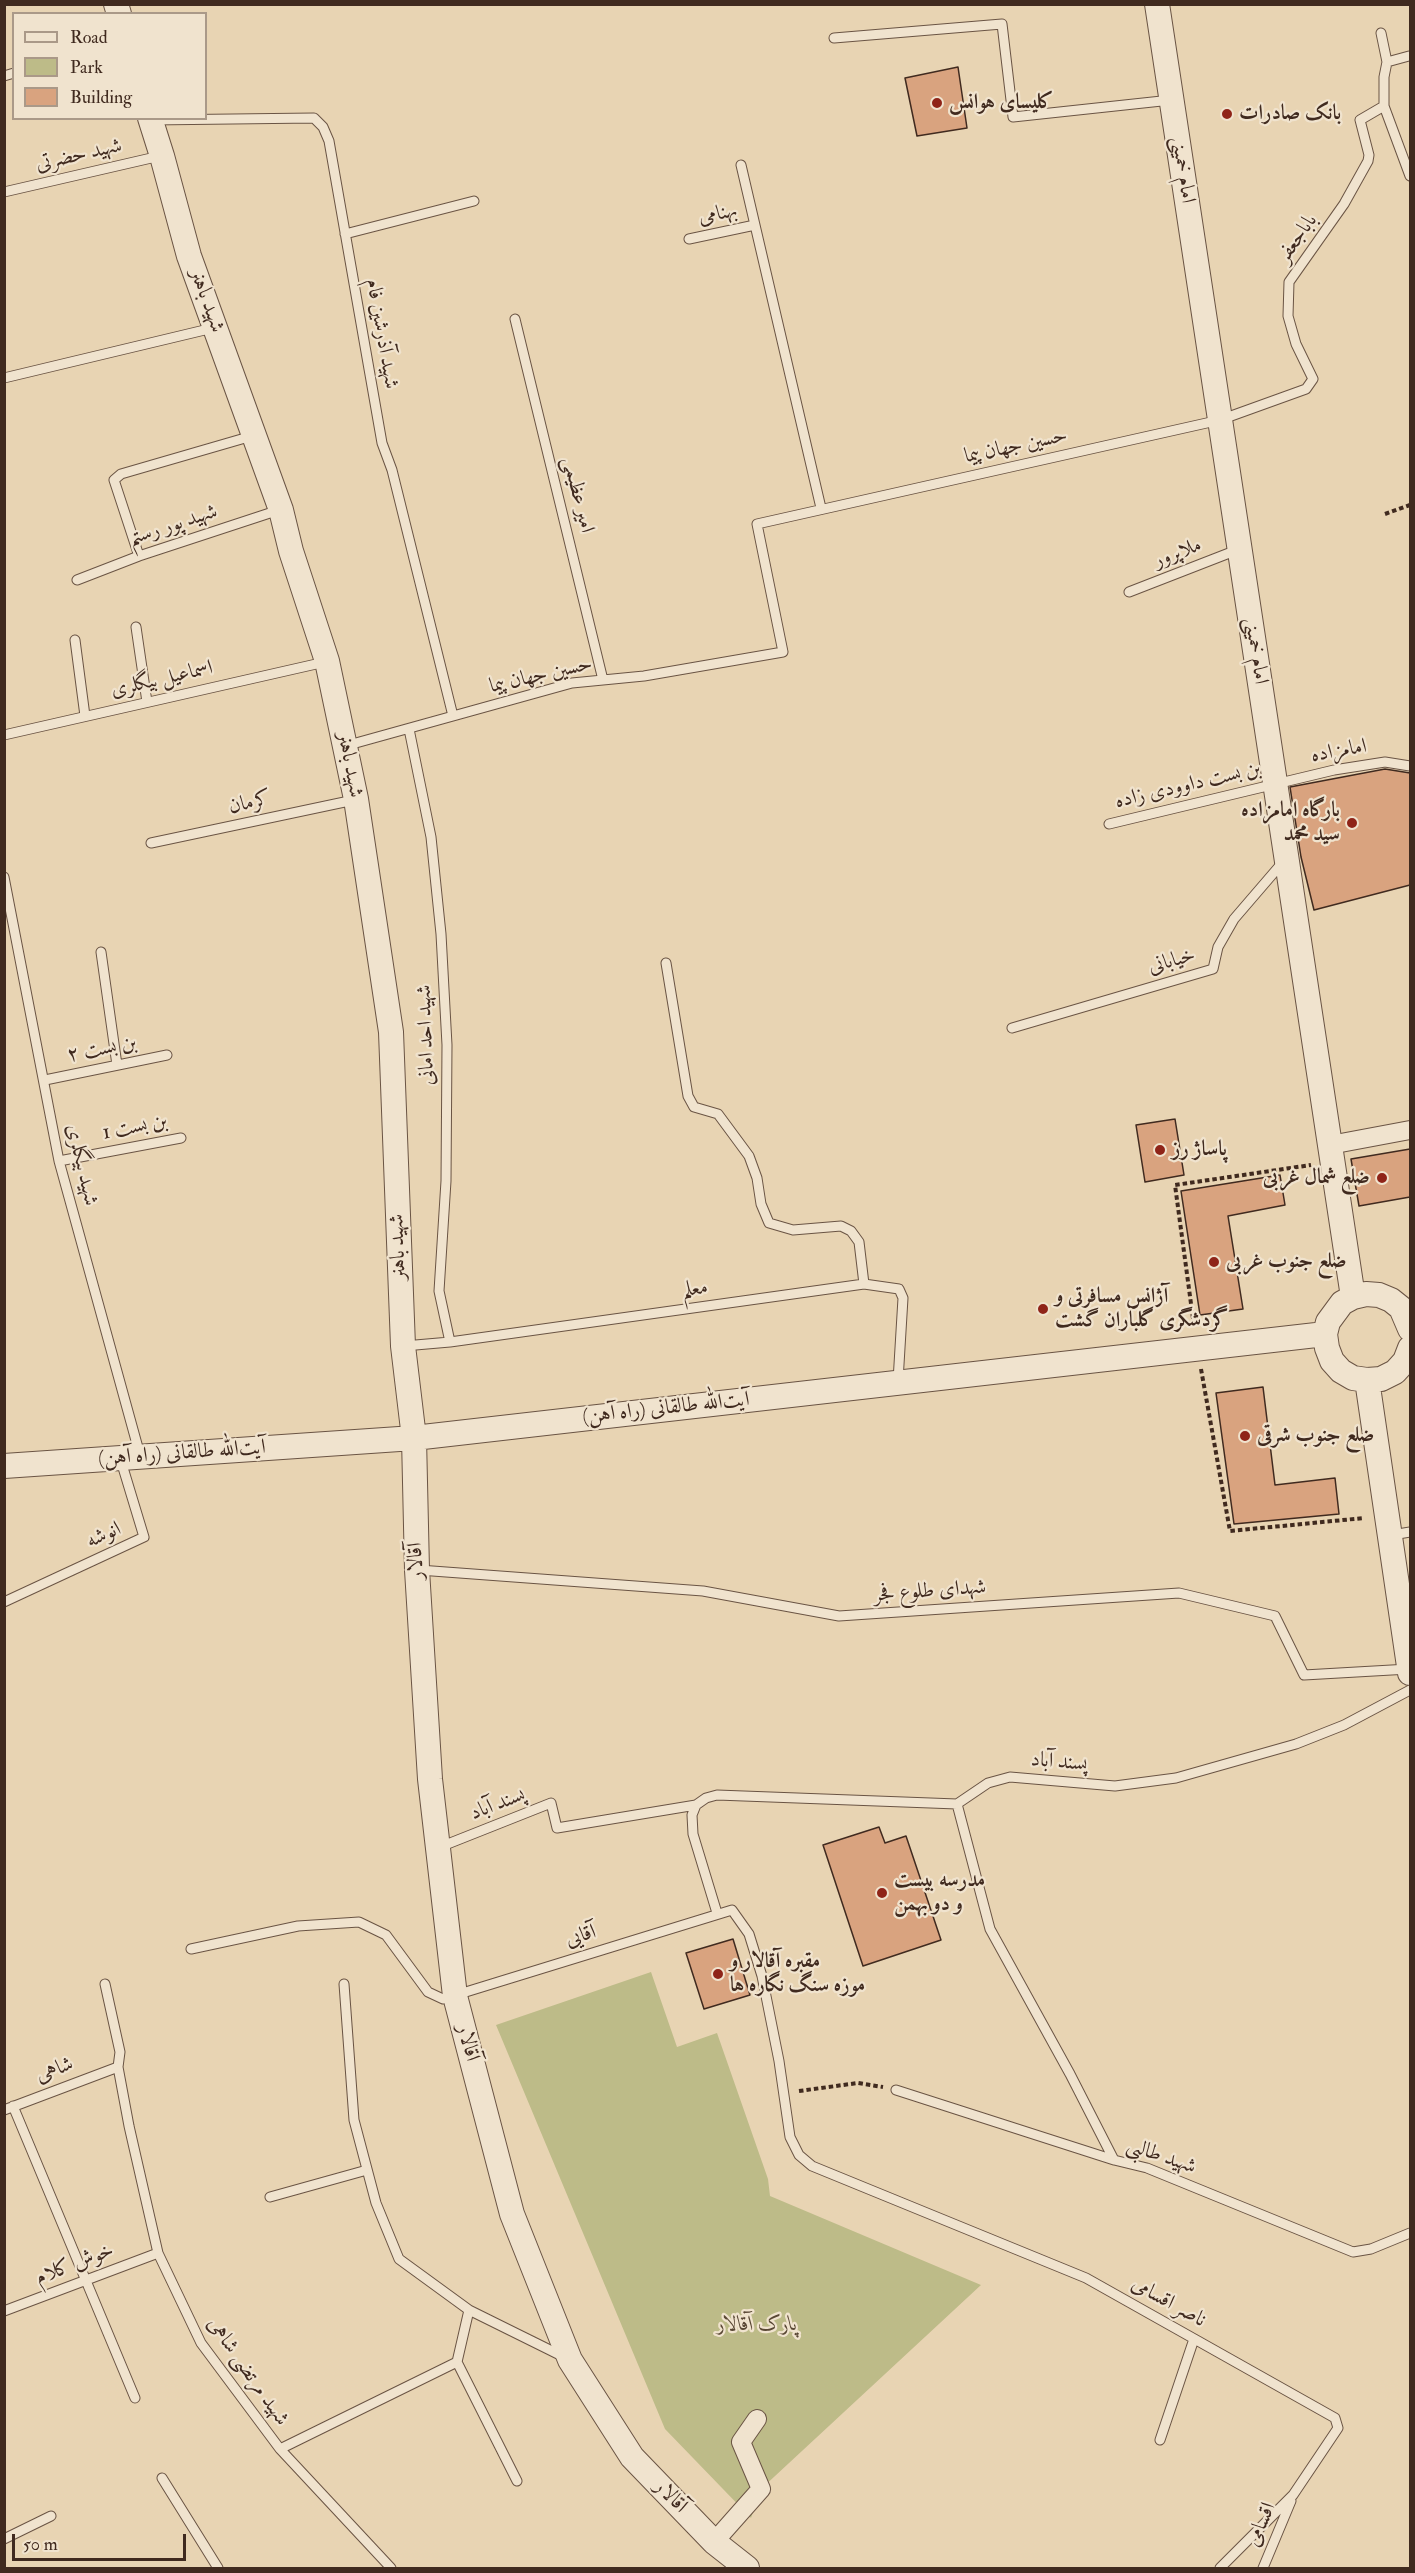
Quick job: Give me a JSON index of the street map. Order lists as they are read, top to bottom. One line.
{"streets":{"street":["امام خمینی","شهید باهنر","(راه آهن) آیت‌الله طالقانی","آقالار"],"lane":["شهید حضرتی","بهنامی","باباجعفر","شهید آذرشین فام","حسین جهان پیما","امیر عظیمی","شهید پور رستم","ملاپرور","اسماعیل بیگلری","امامزاده","بن بست داوودی زاده","کرمان","خیابانی","شهید احد امانی","بن بست ۲","بن بست 1","شهید بیگلری","معلم","انوشه","شهدای طلوع فجر","پسند آباد","آقایی","شاهی","شهید طالبی","خوش کلام","ناصر اقسامی","شهید مرتضی شاهی","اقسامی"]},"crossings":[["شهید حضرتی","شهید باهنر"],["امام خمینی","باباجعفر"],["امام خمینی","حسین جهان پیما"],["امام خمینی","ملاپرور"],["امام خمینی","امامزاده"],["امام خمینی","بن بست داوودی زاده"],["امام خمینی","خیابانی"],["باباجعفر","حسین جهان پیما"],["شهید باهنر","حسین جهان پیما"],["شهید باهنر","شهید پور رستم"],["شهید باهنر","اسماعیل بیگلری"],["شهید باهنر","کرمان"],["شهید باهنر","معلم"],["شهید باهنر","(راه آهن) آیت‌الله طالقانی"],["شهید باهنر","آقالار"],["شهید آذرشین فام","حسین جهان پیما"],["حسین جهان پیما","امیر عظیمی"],["حسین جهان پیما","شهید احد امانی"],["امامزاده","بن بست داوودی زاده"],["شهید احد امانی","معلم"],["بن بست ۲","شهید بیگلری"],["بن بست 1","شهید بیگلری"],["شهید بیگلری","(راه آهن) آیت‌الله طالقانی"],["شهید بیگلری","انوشه"],["معلم","(راه آهن) آیت‌الله طالقانی"],["(راه آهن) آیت‌الله طالقانی","انوشه"],["(راه آهن) آیت‌الله طالقانی","آقالار"],["آقالار","شهدای طلوع فجر"],["آقالار","پسند آباد"],["آقالار","آقایی"],["شاهی","شهید مرتضی شاهی"],["خوش کلام","شهید مرتضی شاهی"],["ناصر اقسامی","اقسامی"]],"parks":["پارک آقالار"],"places":["کلیسای هوانس","بانک صادرات","بارگاه امامزاده سید محمد","پاساژ رز","ضلع شمال غربی","ضلع جنوب غربی","آژانس مسافرتی و گردشگری گلباران گشت","ضلع جنوب شرقی","مدرسه بیست و دو بهمن","مقبره آقالار و موزه سنگ نگاره ها"],"legend":["Road","Park","Building"],"scale_bar":"50 m"}
